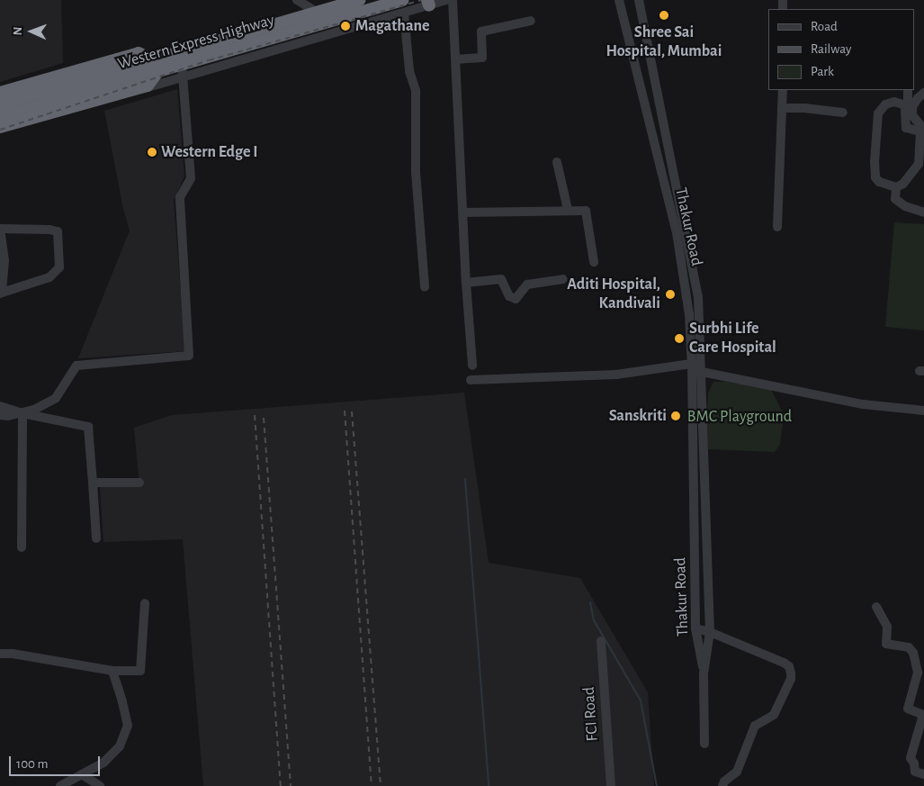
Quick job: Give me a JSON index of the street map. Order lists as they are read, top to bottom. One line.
{"streets":{"highway":["Western Express Highway"],"street":["Thakur Road","FCI Road"]},"parks":["BMC Playground"],"places":["Shree Sai Hospital, Mumbai","Magathane","Western Edge I","Aditi Hospital, Kandivali","Surbhi Life Care Hospital","Sanskriti"],"legend":["Road","Railway","Park"],"scale_bar":"100 m","north":"left"}
